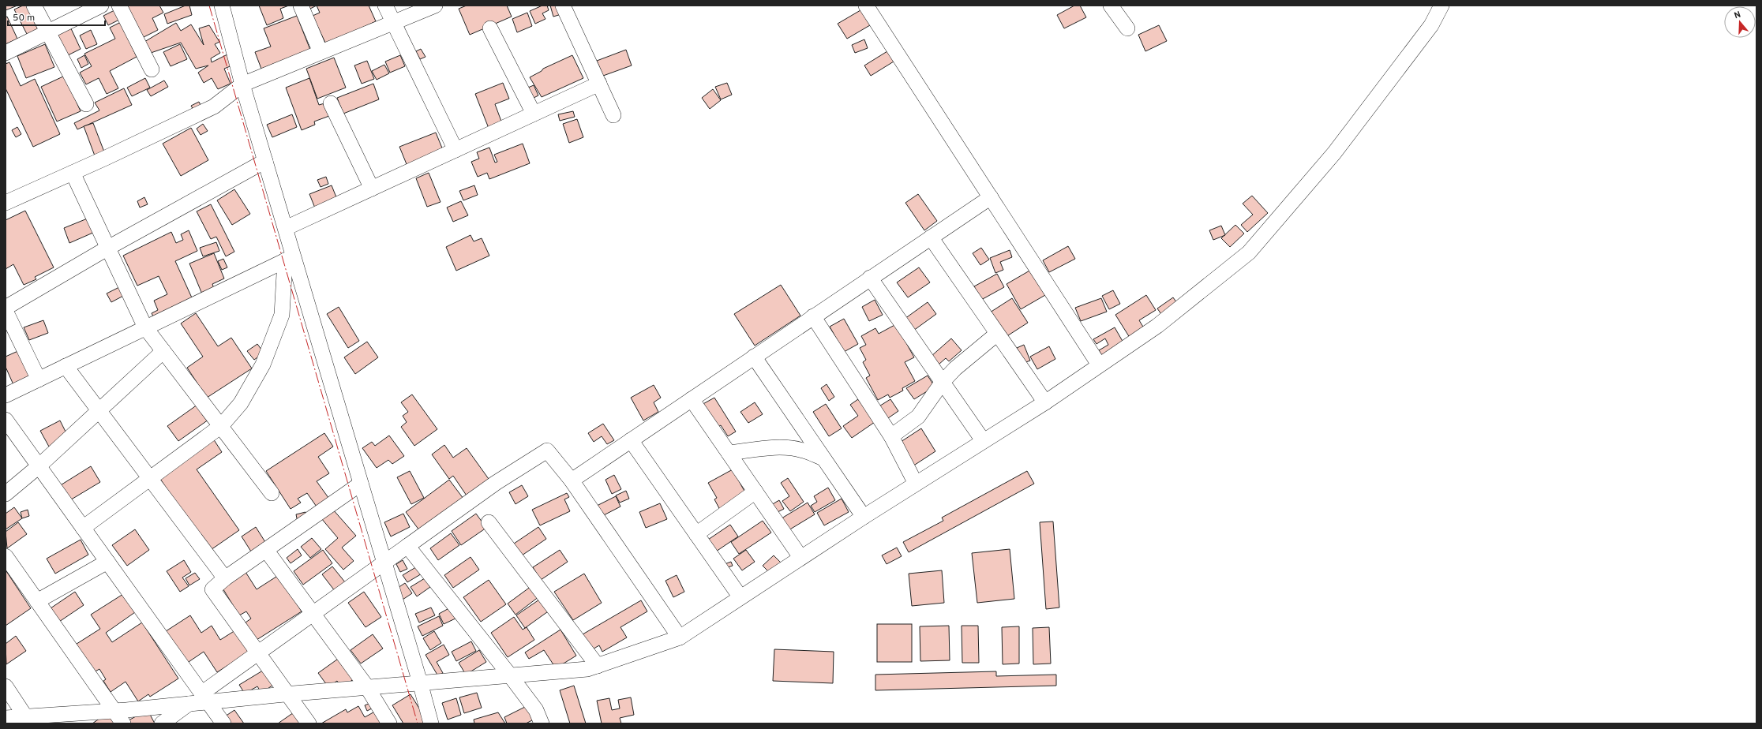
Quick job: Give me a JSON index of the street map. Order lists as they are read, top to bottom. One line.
{"scale_bar":"50 m","north":"top"}
